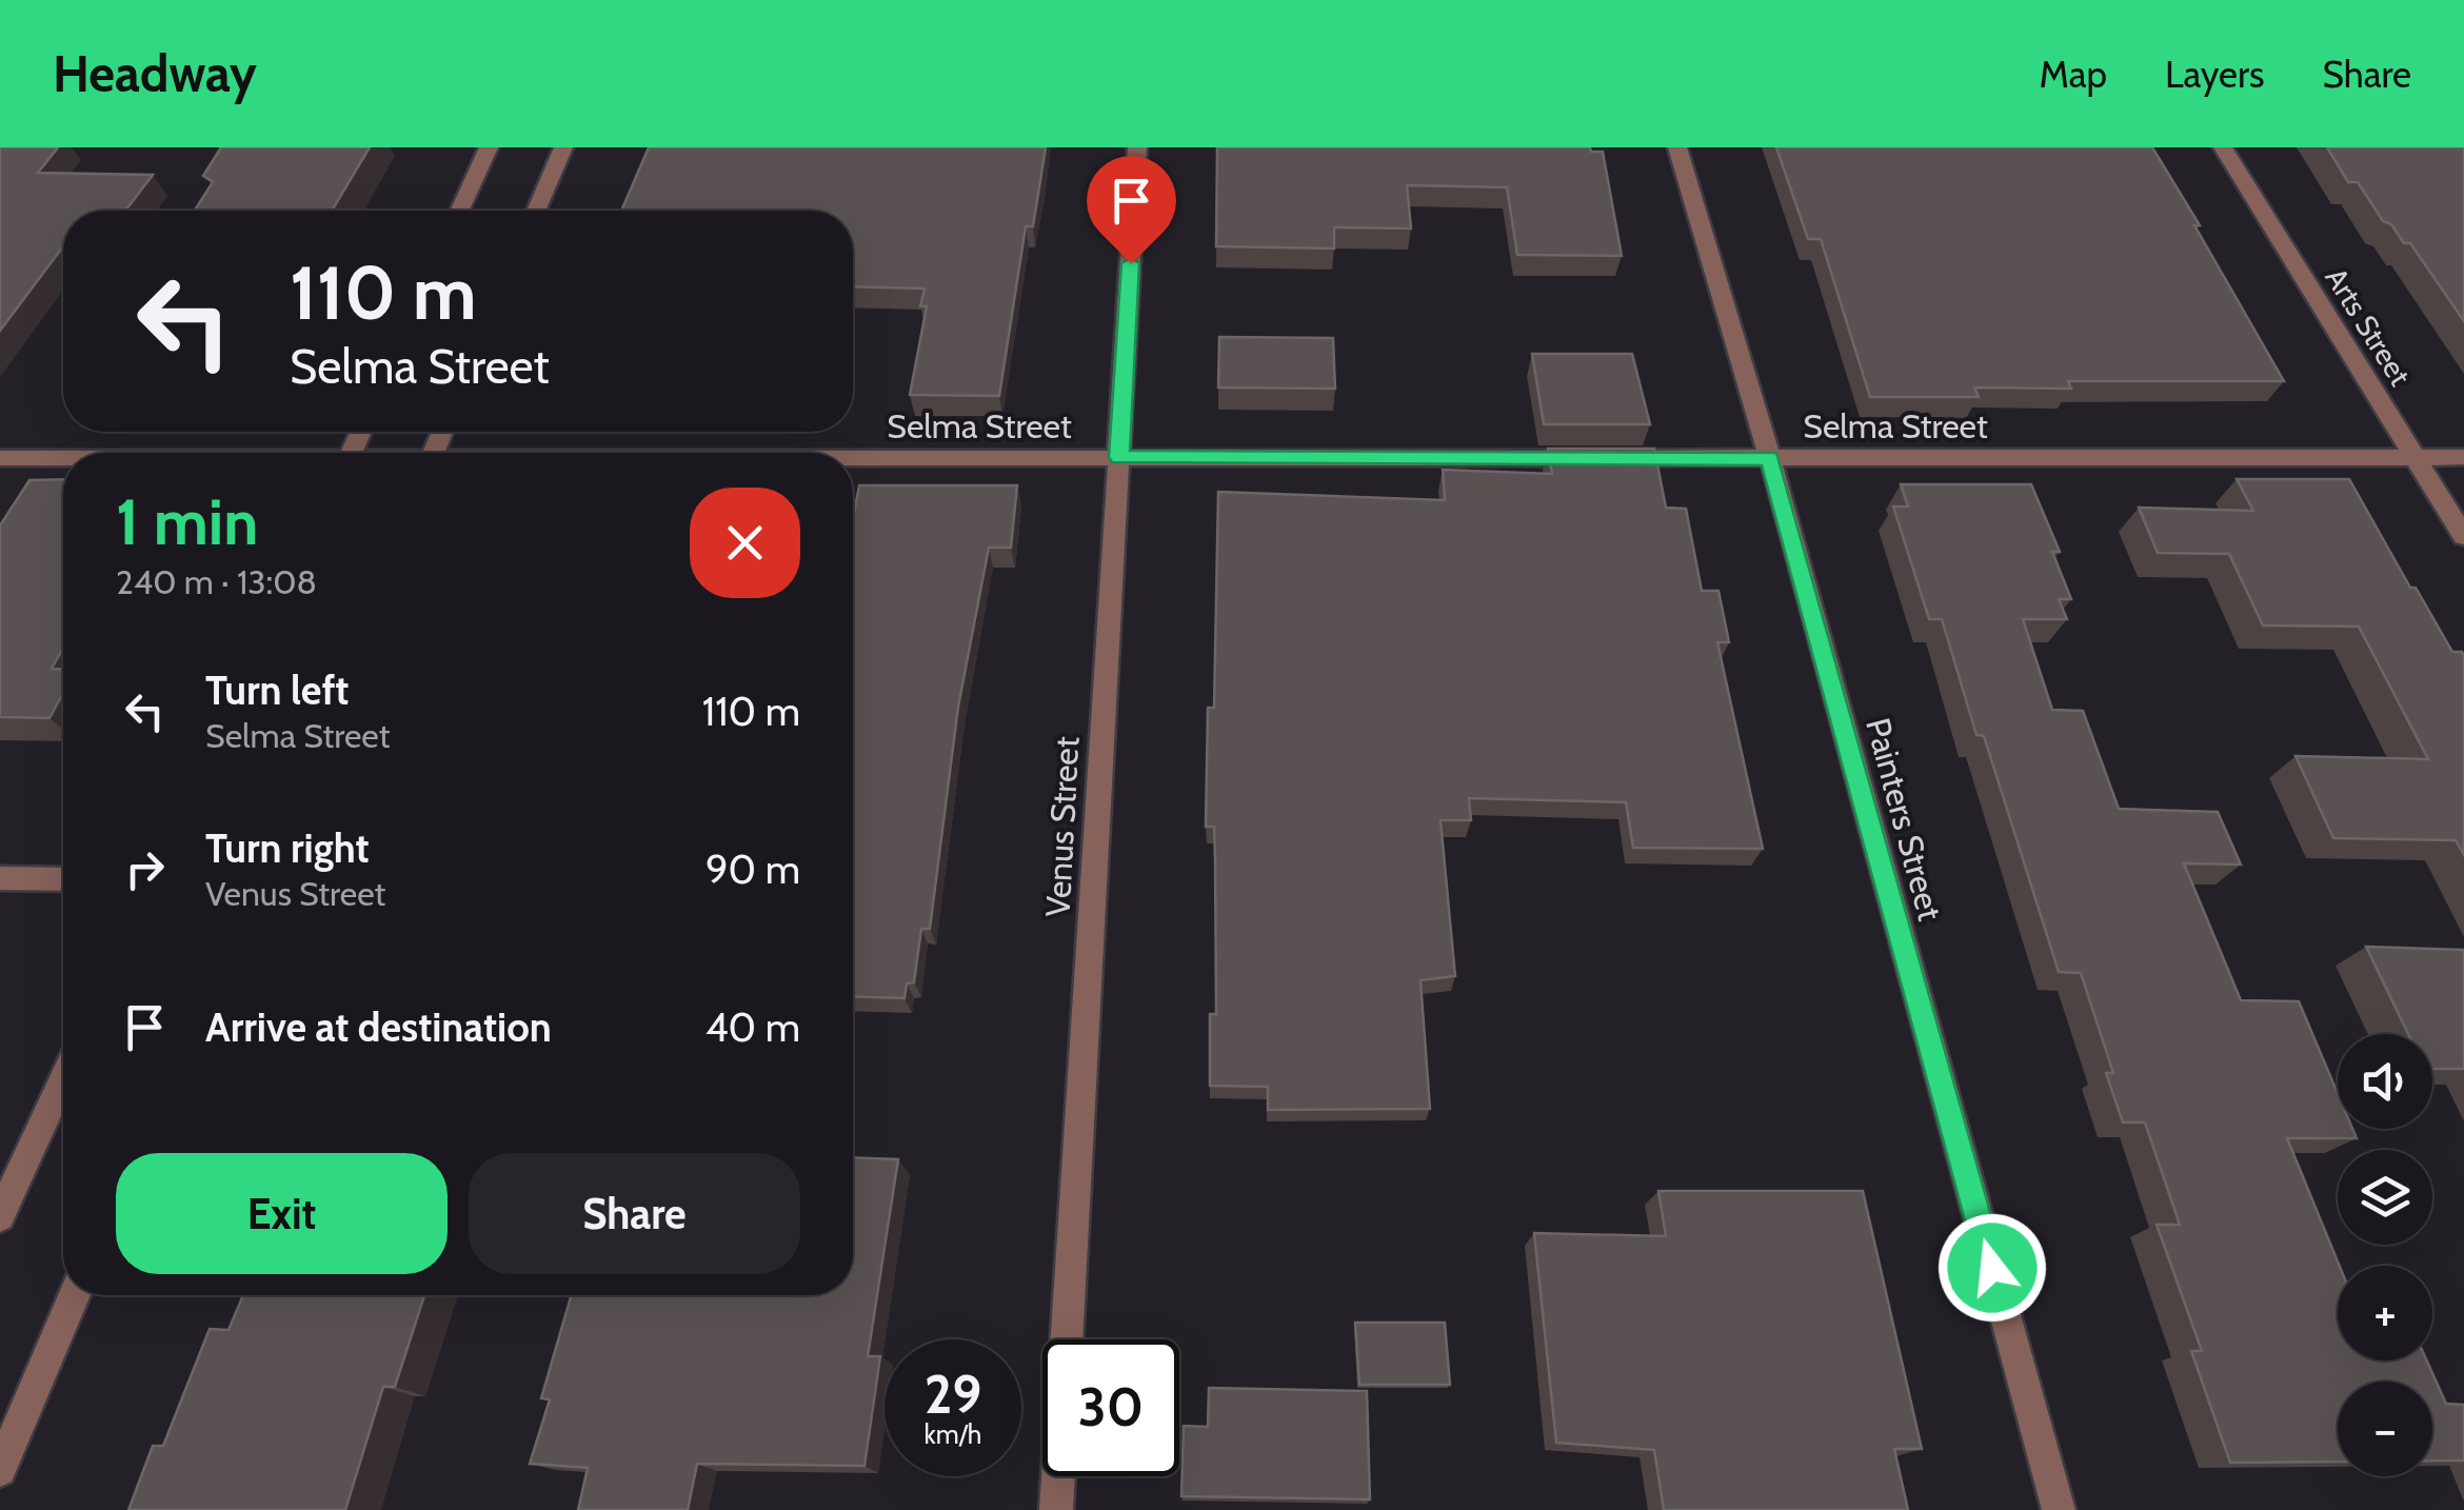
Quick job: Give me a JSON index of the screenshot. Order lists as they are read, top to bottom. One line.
{"streets":{"street":["Arts Street","Selma Street","Painters Street","Venus Street"]},"crossings":[["Arts Street","Selma Street"],["Selma Street","Painters Street"],["Selma Street","Venus Street"]],"page":{"header":"Headway","nav":["Map","Layers","Share"],"turn":["110 m","Selma Street"],"heading":["1 min","240 m · 13:08"],"list":[{"name":"Turn left","note":"Selma Street","value":"110 m"},{"name":"Turn right","note":"Venus Street","value":"90 m"},{"name":"Arrive at destination","value":"40 m"}],"map_buttons":["+","−"],"buttons":["Exit","Share"],"speed":"29 km/h","limit":"30"}}
